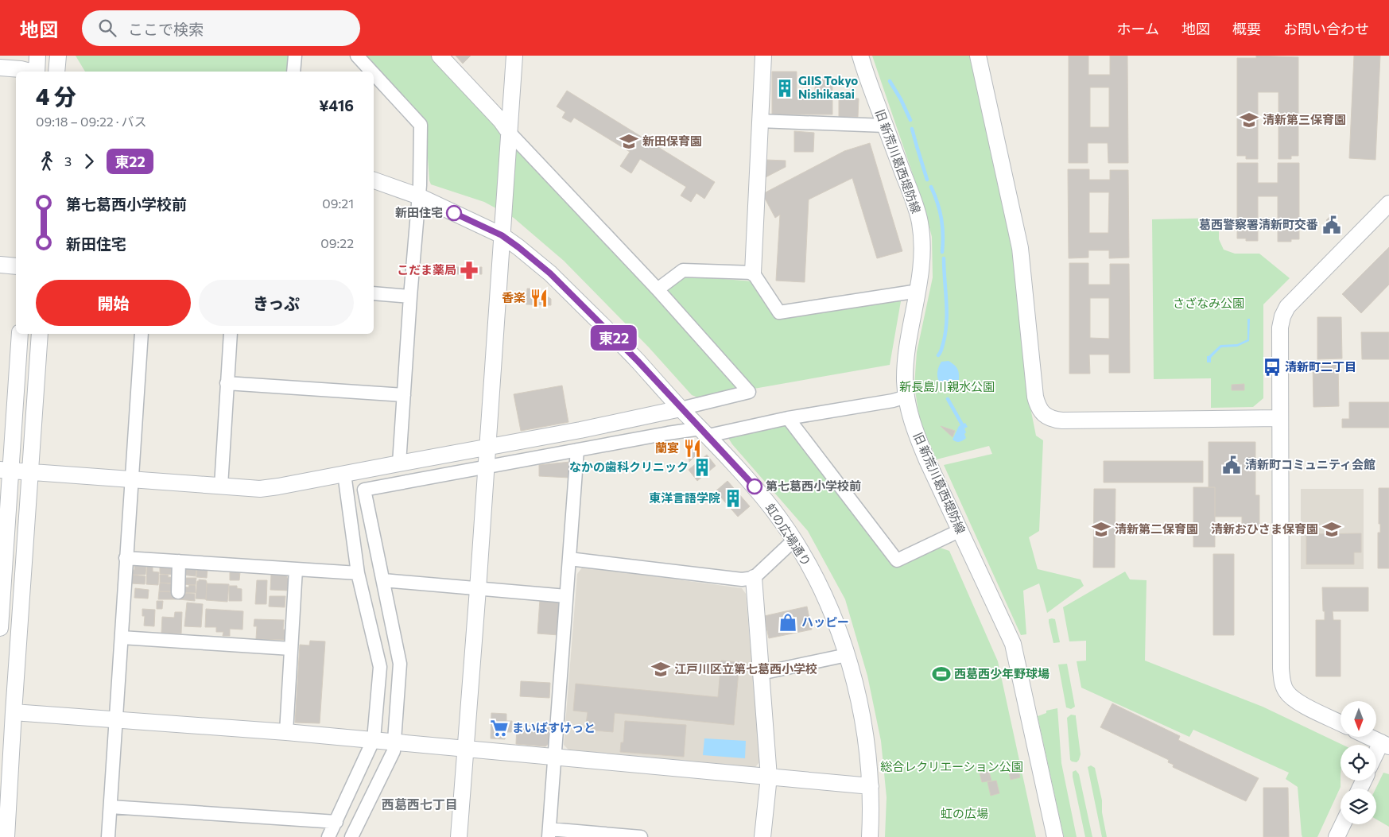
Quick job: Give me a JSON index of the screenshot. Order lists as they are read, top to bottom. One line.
{"streets":{"street":["旧 新荒川葛西堤防線","虹の広場通り"]},"districts":["西葛西七丁目"],"parks":["さざなみ公園","新長島川親水公園","総合レクリエーション公園","虹の広場"],"places":{"building":["GIIS Tokyo Nishikasai","なかの歯科クリニック","東洋言語学院"],"school or university":["清新第三保育園","新田保育園","清新第二保育園","清新おひさま保育園","江戸川区立第七葛西小学校"],"other":["新田住宅","第七葛西小学校前"],"public building":["葛西警察署清新町交番","清新町コミュニティ会館"],"pharmacy":["こだま薬局"],"restaurant":["香楽","蘭宴"],"bus stop":["清新町二丁目"],"shop":["ハッピー"],"sports":["西葛西少年野球場"],"supermarket":["まいばすけっと"]},"lines":["bus line 東22"],"north":"bottom","page":{"header":"地図","search":"ここで検索","nav":["ホーム","地図","概要","お問い合わせ"],"on_map":"東22","heading":["4 分","09:18 – 09:22 · バス","¥416"],"legs":["3","東22"],"list":[{"name":"第七葛西小学校前","value":"09:21"},{"name":"新田住宅","value":"09:22"}],"buttons":["開始","きっぷ"]}}
